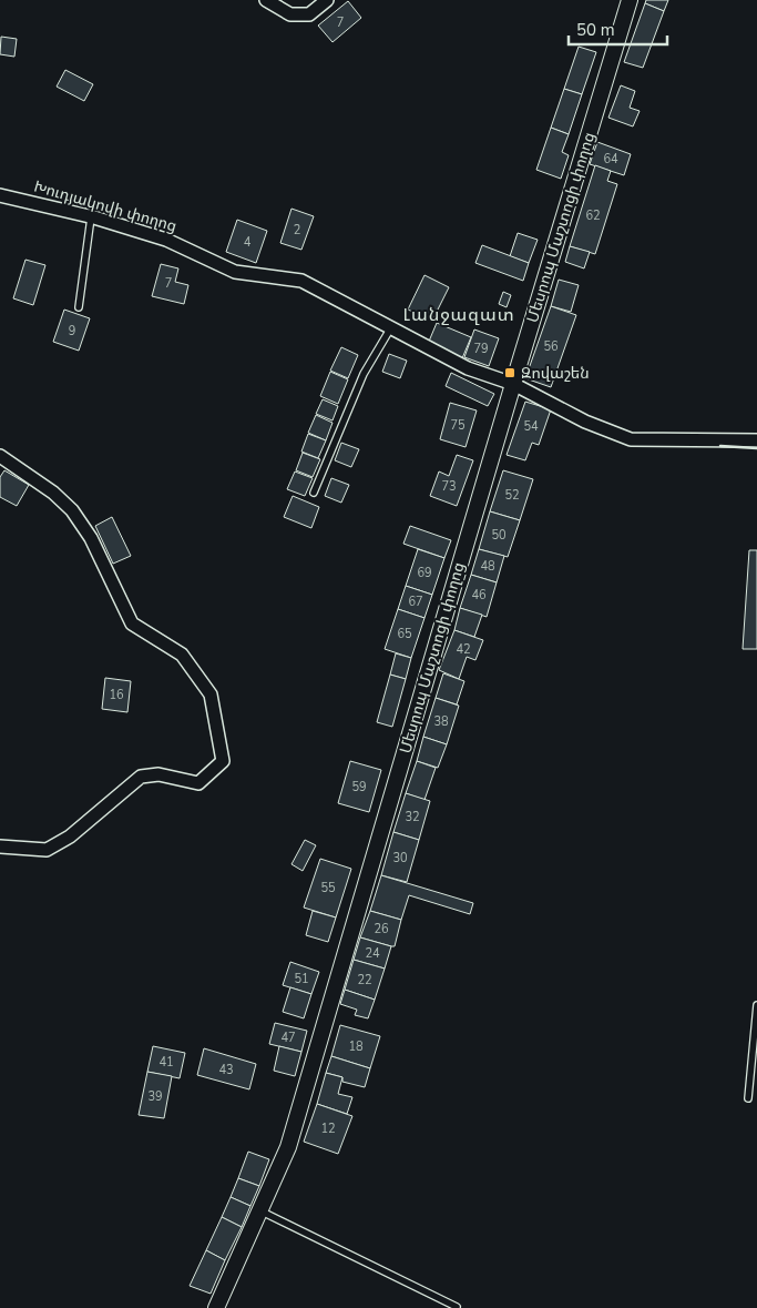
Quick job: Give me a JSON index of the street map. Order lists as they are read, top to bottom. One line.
{"streets":{"street":["Խուդյակովի փողոց","Մեսրոպ Մաշտոցի փողոց"]},"crossings":[["Խուդյակովի փողոց","Մեսրոպ Մաշտոցի փողոց"]],"districts":["Լանջազատ"],"places":{"transit":["Զովաշեն"]},"house_numbers":["7","64","62","2","4","7","9","56","79","75","54","73","52","50","48","69","46","67","65","42","16","38","59","32","30","55","26","24","51","22","47","18","41","43","39","12"],"scale_bar":"50 m"}
